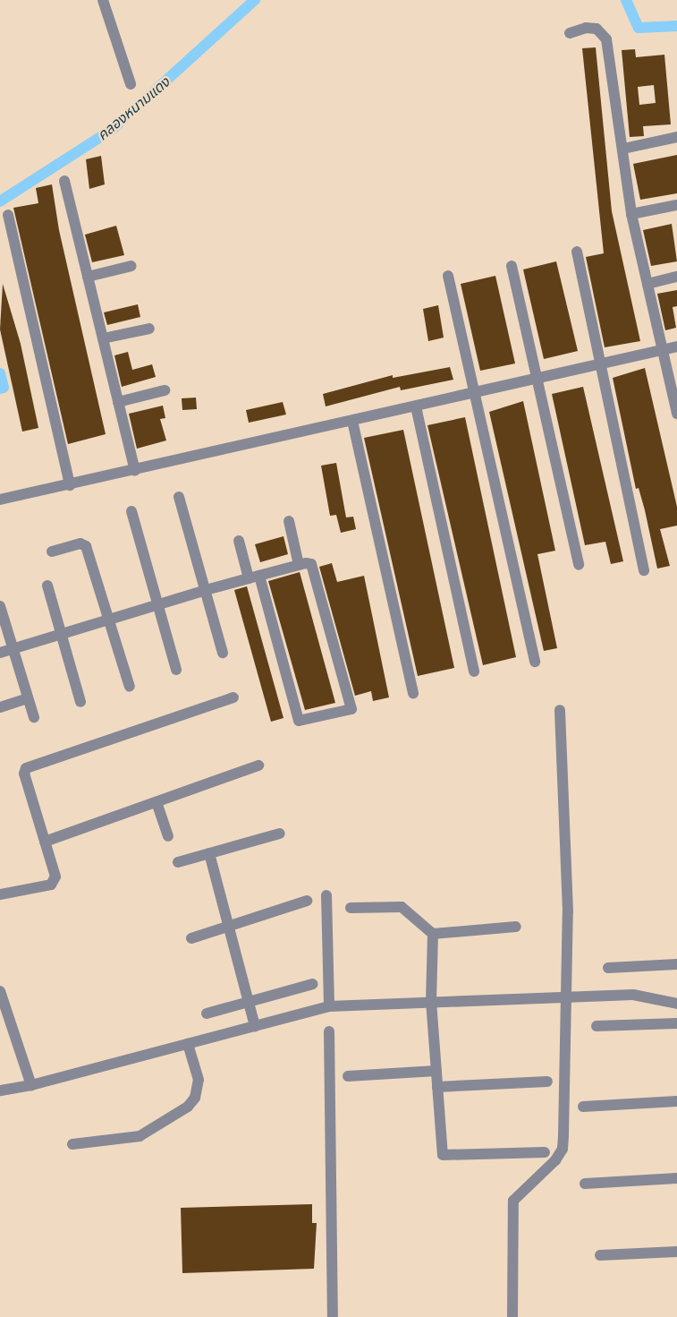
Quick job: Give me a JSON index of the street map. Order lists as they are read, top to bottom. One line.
{"water":["คลองหนามแดง"]}
